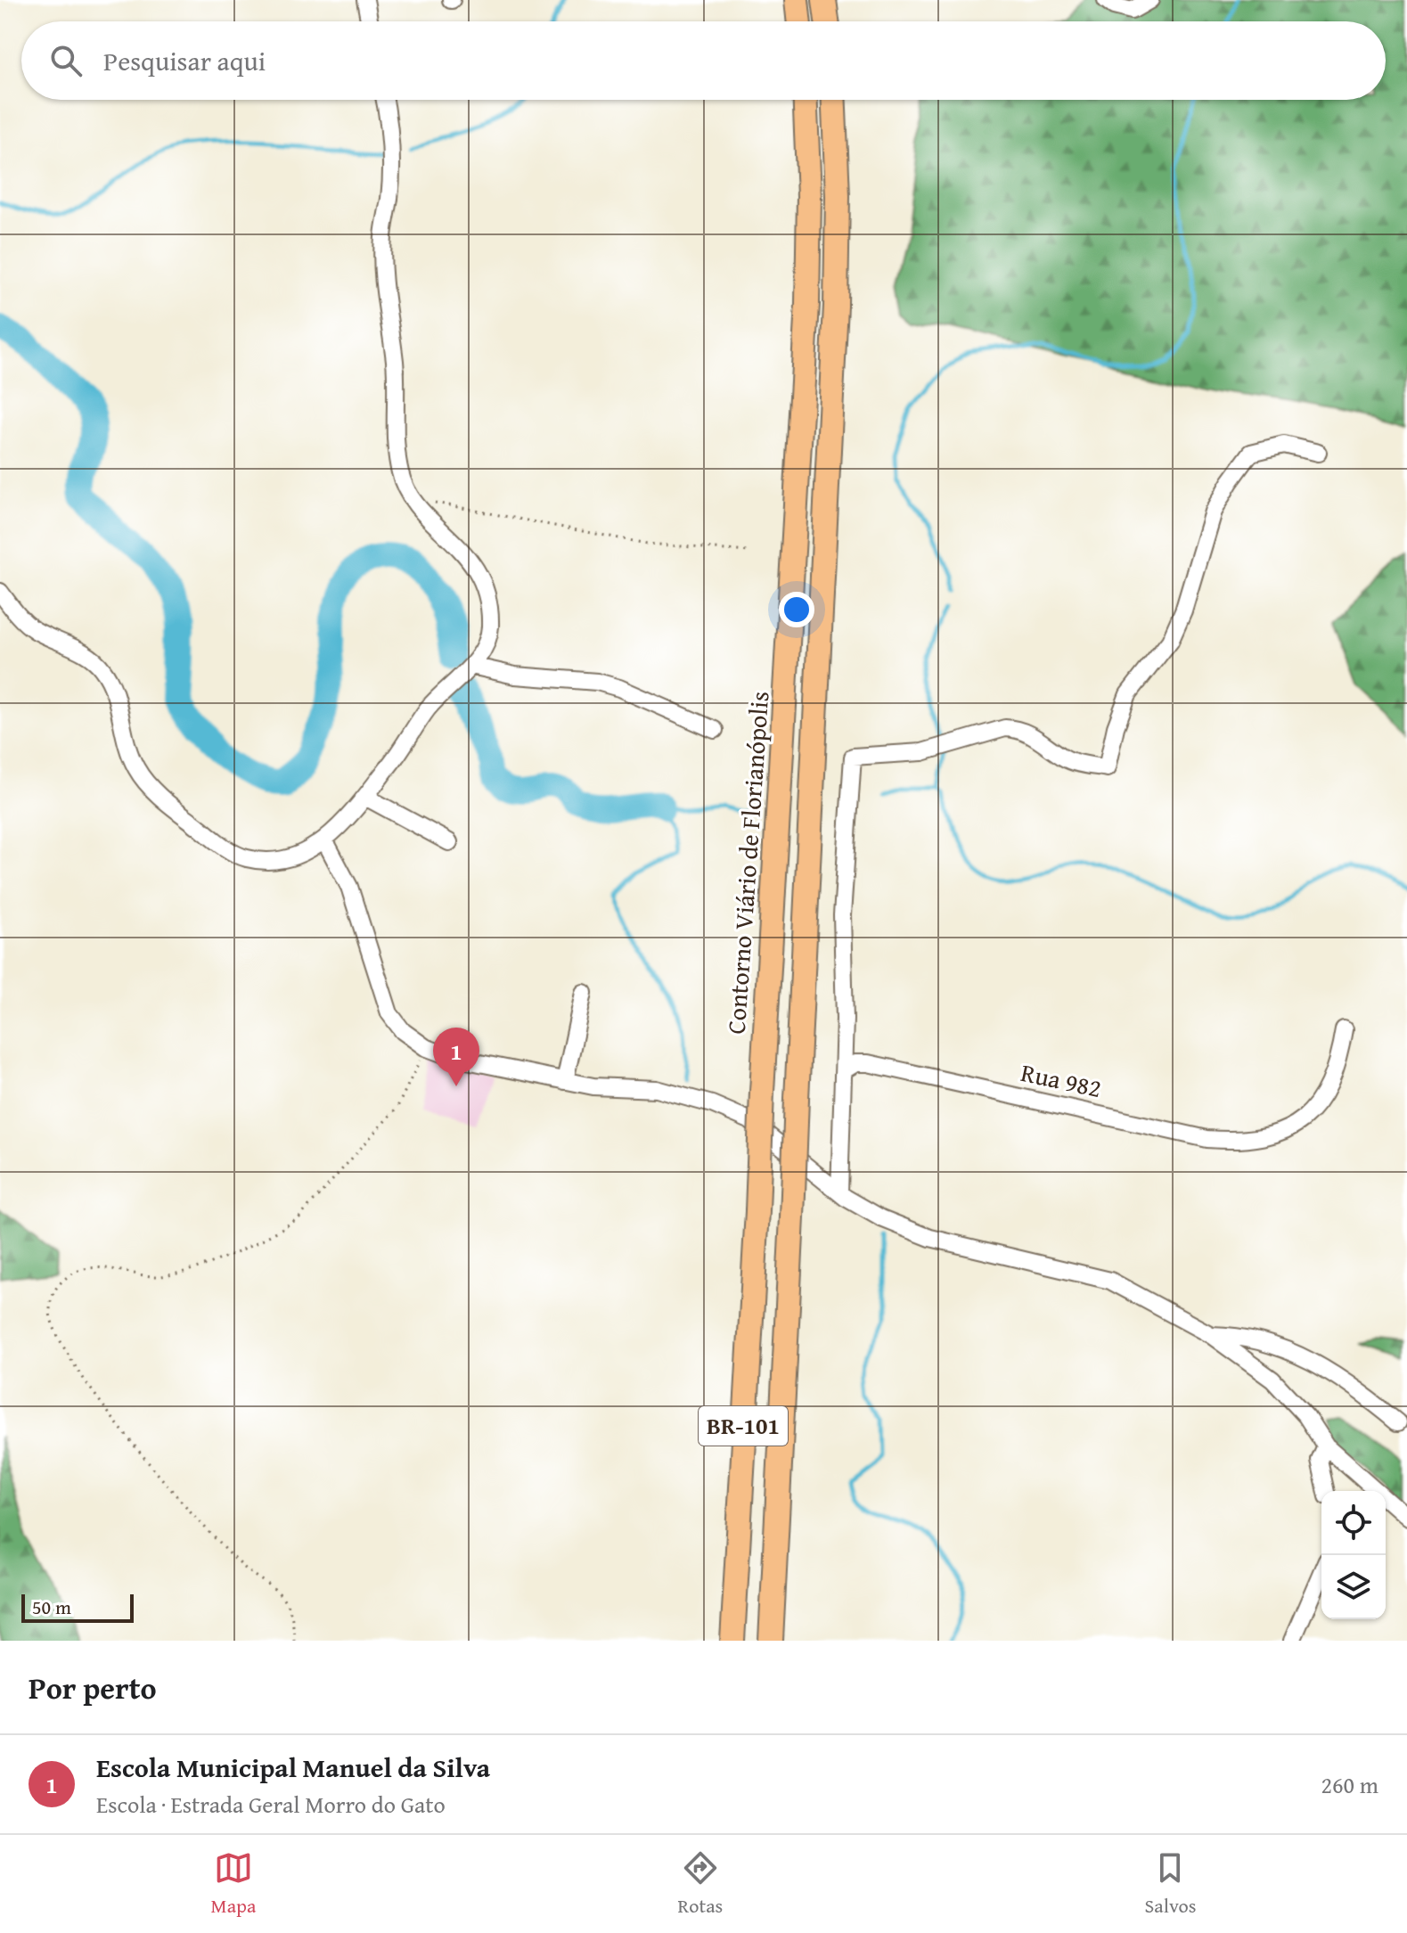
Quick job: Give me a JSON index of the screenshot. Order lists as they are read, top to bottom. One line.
{"streets":{"highway":["Contorno Viário de Florianópolis","BR-101"],"street":["Rua 982"]},"scale_bar":"50 m","page":{"search":"Pesquisar aqui","pins":"1","scale":"50 m","heading":"Por perto","list":[{"mark":"1","name":"Escola Municipal Manuel da Silva","note":"Escola · Estrada Geral Morro do Gato","value":"260 m"}],"nav":["Mapa","Rotas","Salvos"]}}
